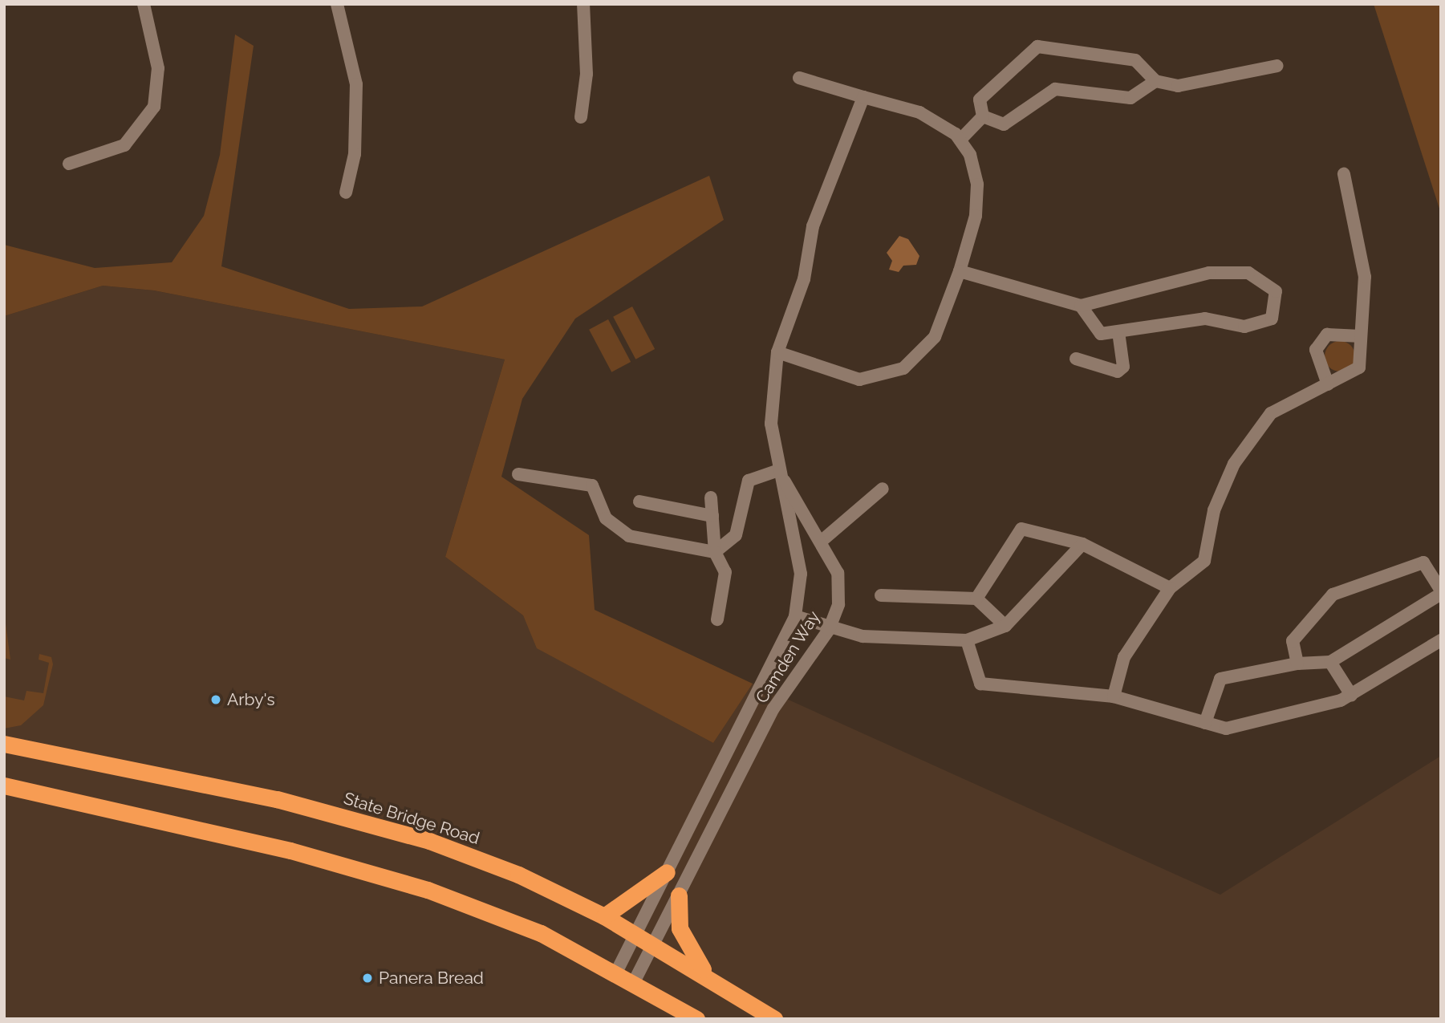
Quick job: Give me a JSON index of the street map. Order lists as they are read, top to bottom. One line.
{"streets":{"highway":["State Bridge Road"],"street":["Camden Way"]},"crossings":[["Camden Way","State Bridge Road"]],"places":["Arby's","Panera Bread"]}
